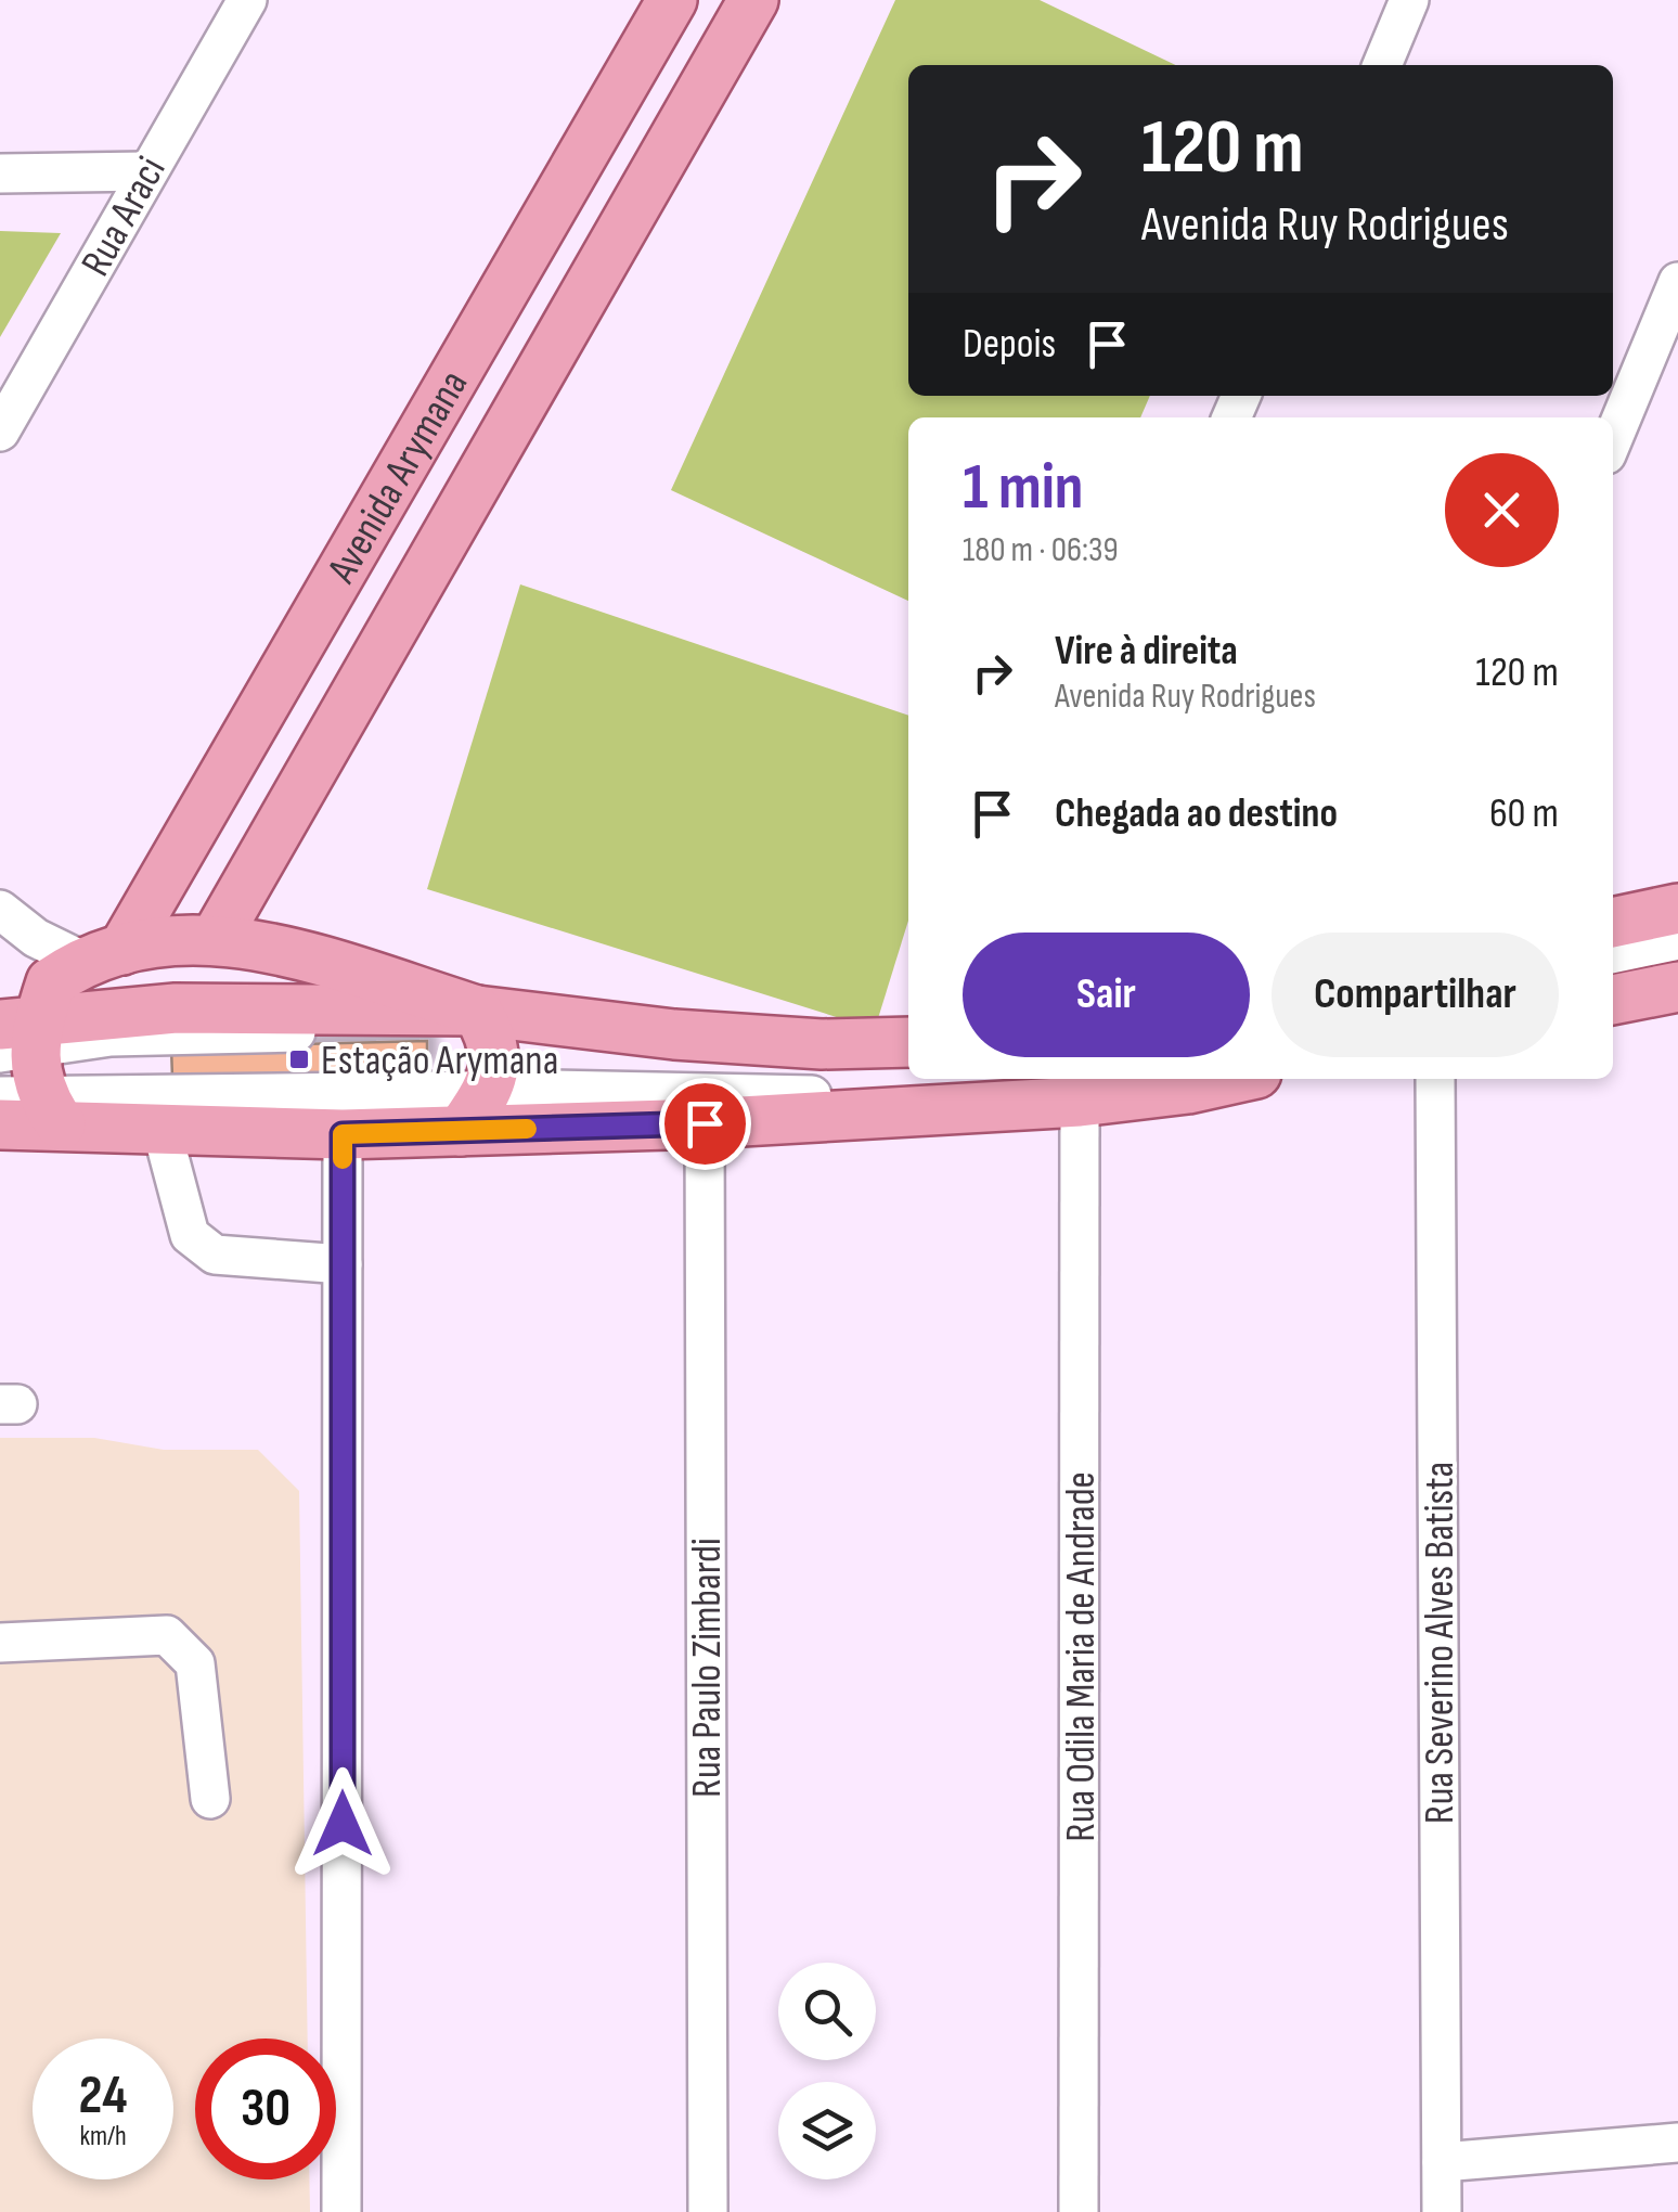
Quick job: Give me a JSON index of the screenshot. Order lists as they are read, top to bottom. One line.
{"streets":{"main road":["Avenida Arymana"],"street":["Rua Araci","Rua Severino Alves Batista","Rua Odila Maria de Andrade","Rua Paulo Zimbardi"]},"places":{"transit":["Estação Arymana"]},"page":{"turn":["120 m","Avenida Ruy Rodrigues"],"then":"Depois","heading":["1 min","180 m · 06:39"],"list":[{"name":"Vire à direita","note":"Avenida Ruy Rodrigues","value":"120 m"},{"name":"Chegada ao destino","value":"60 m"}],"buttons":["Sair","Compartilhar"],"speed":"24 km/h","limit":"30"}}
